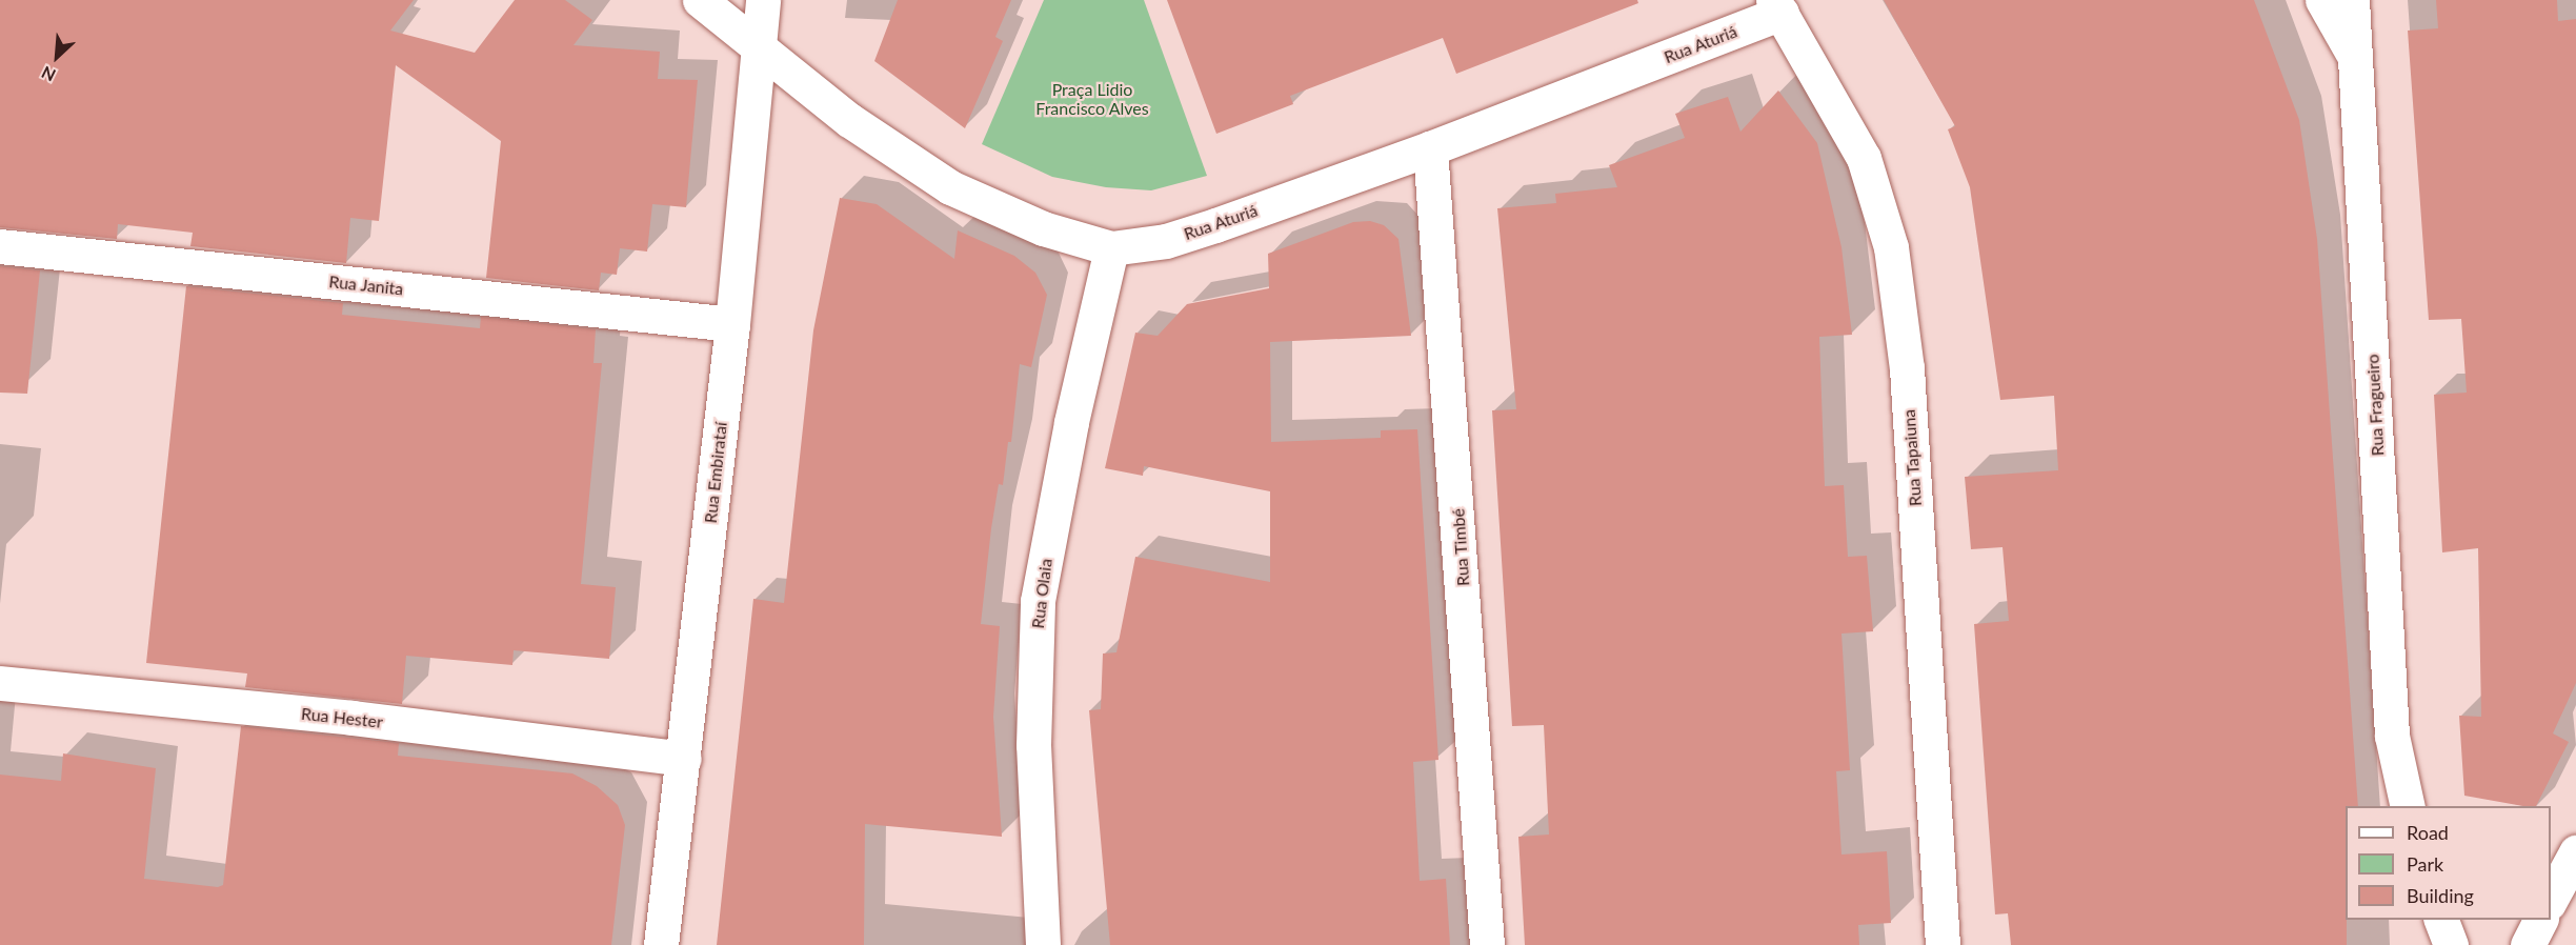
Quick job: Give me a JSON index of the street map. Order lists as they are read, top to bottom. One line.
{"streets":{"street":["Rua Aturiá","Rua Janita","Rua Fragueiro","Rua Tapaiuna","Rua Embirataí","Rua Timbé","Rua Olaia","Rua Hester"]},"crossings":[["Rua Aturiá","Rua Tapaiuna"],["Rua Aturiá","Rua Embirataí"],["Rua Aturiá","Rua Timbé"],["Rua Aturiá","Rua Olaia"],["Rua Janita","Rua Embirataí"],["Rua Embirataí","Rua Hester"]],"parks":["Praça Lidio Francisco Alves"],"legend":["Road","Park","Building"],"north":"bottom left"}
